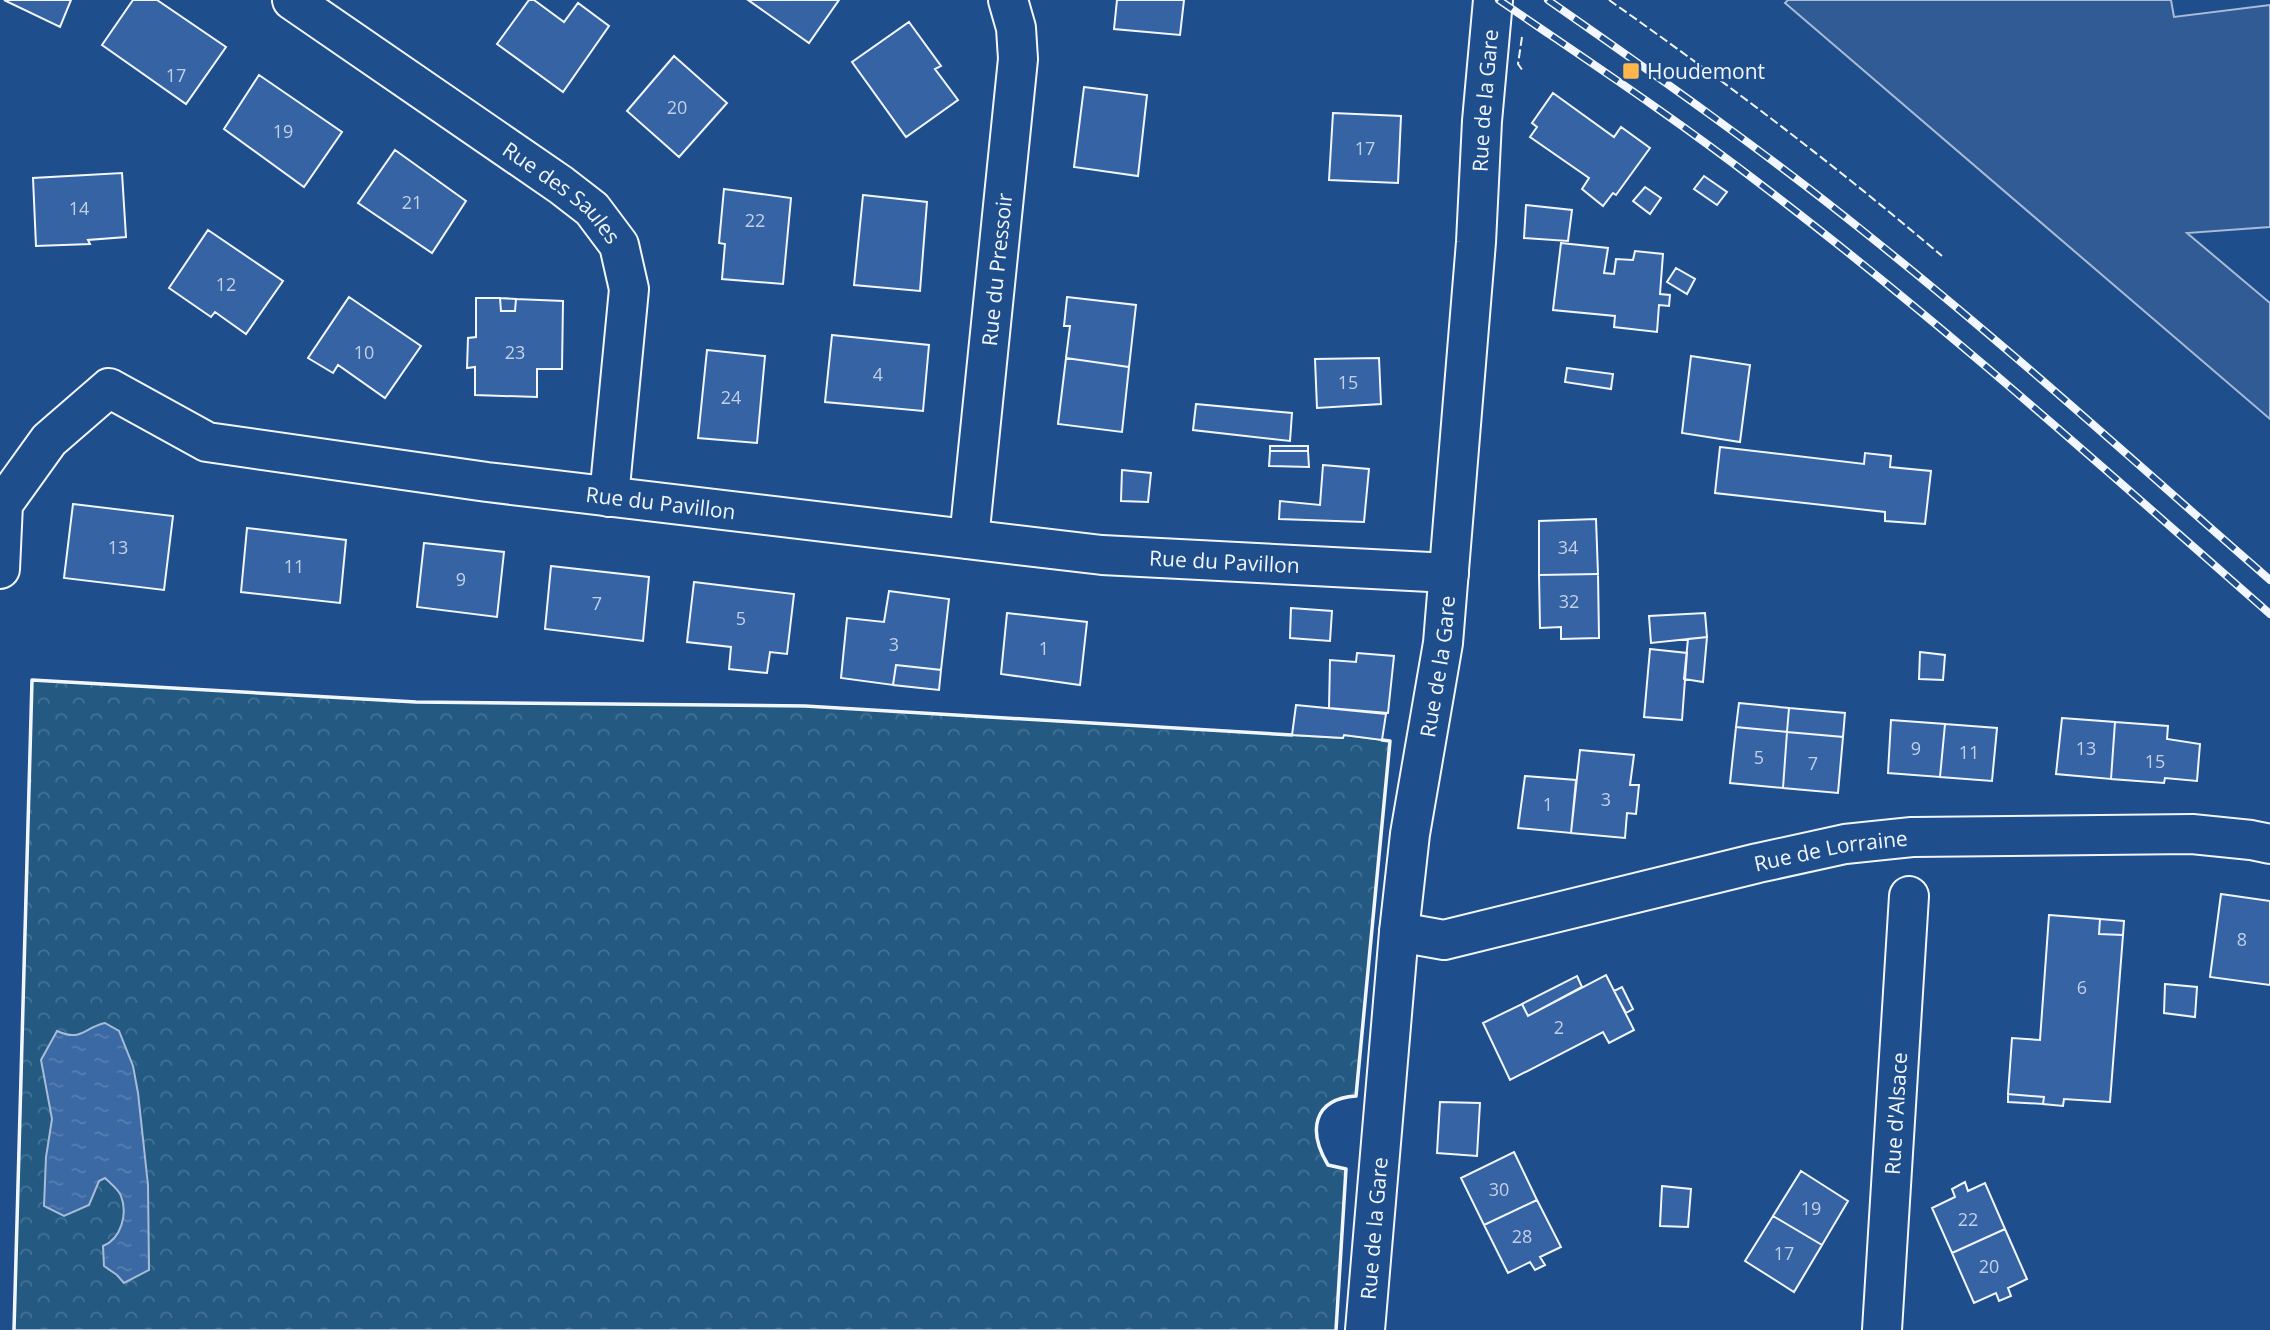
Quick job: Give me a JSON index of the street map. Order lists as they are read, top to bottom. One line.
{"streets":{"street":["Rue de la Gare","Rue des Saules","Rue du Pressoir","Rue du Pavillon","Rue de Lorraine","Rue d'Alsace"]},"crossings":[["Rue de la Gare","Rue du Pavillon"],["Rue de la Gare","Rue de Lorraine"],["Rue des Saules","Rue du Pavillon"],["Rue du Pressoir","Rue du Pavillon"]],"places":{"transit":["Houdemont"]},"house_numbers":["17","20","19","17","21","14","22","12","10","23","4","15","24","13","34","11","9","32","7","5","3","1","9","13","11","5","15","7","3","1","8","6","2","30","19","22","28","17","20"]}
